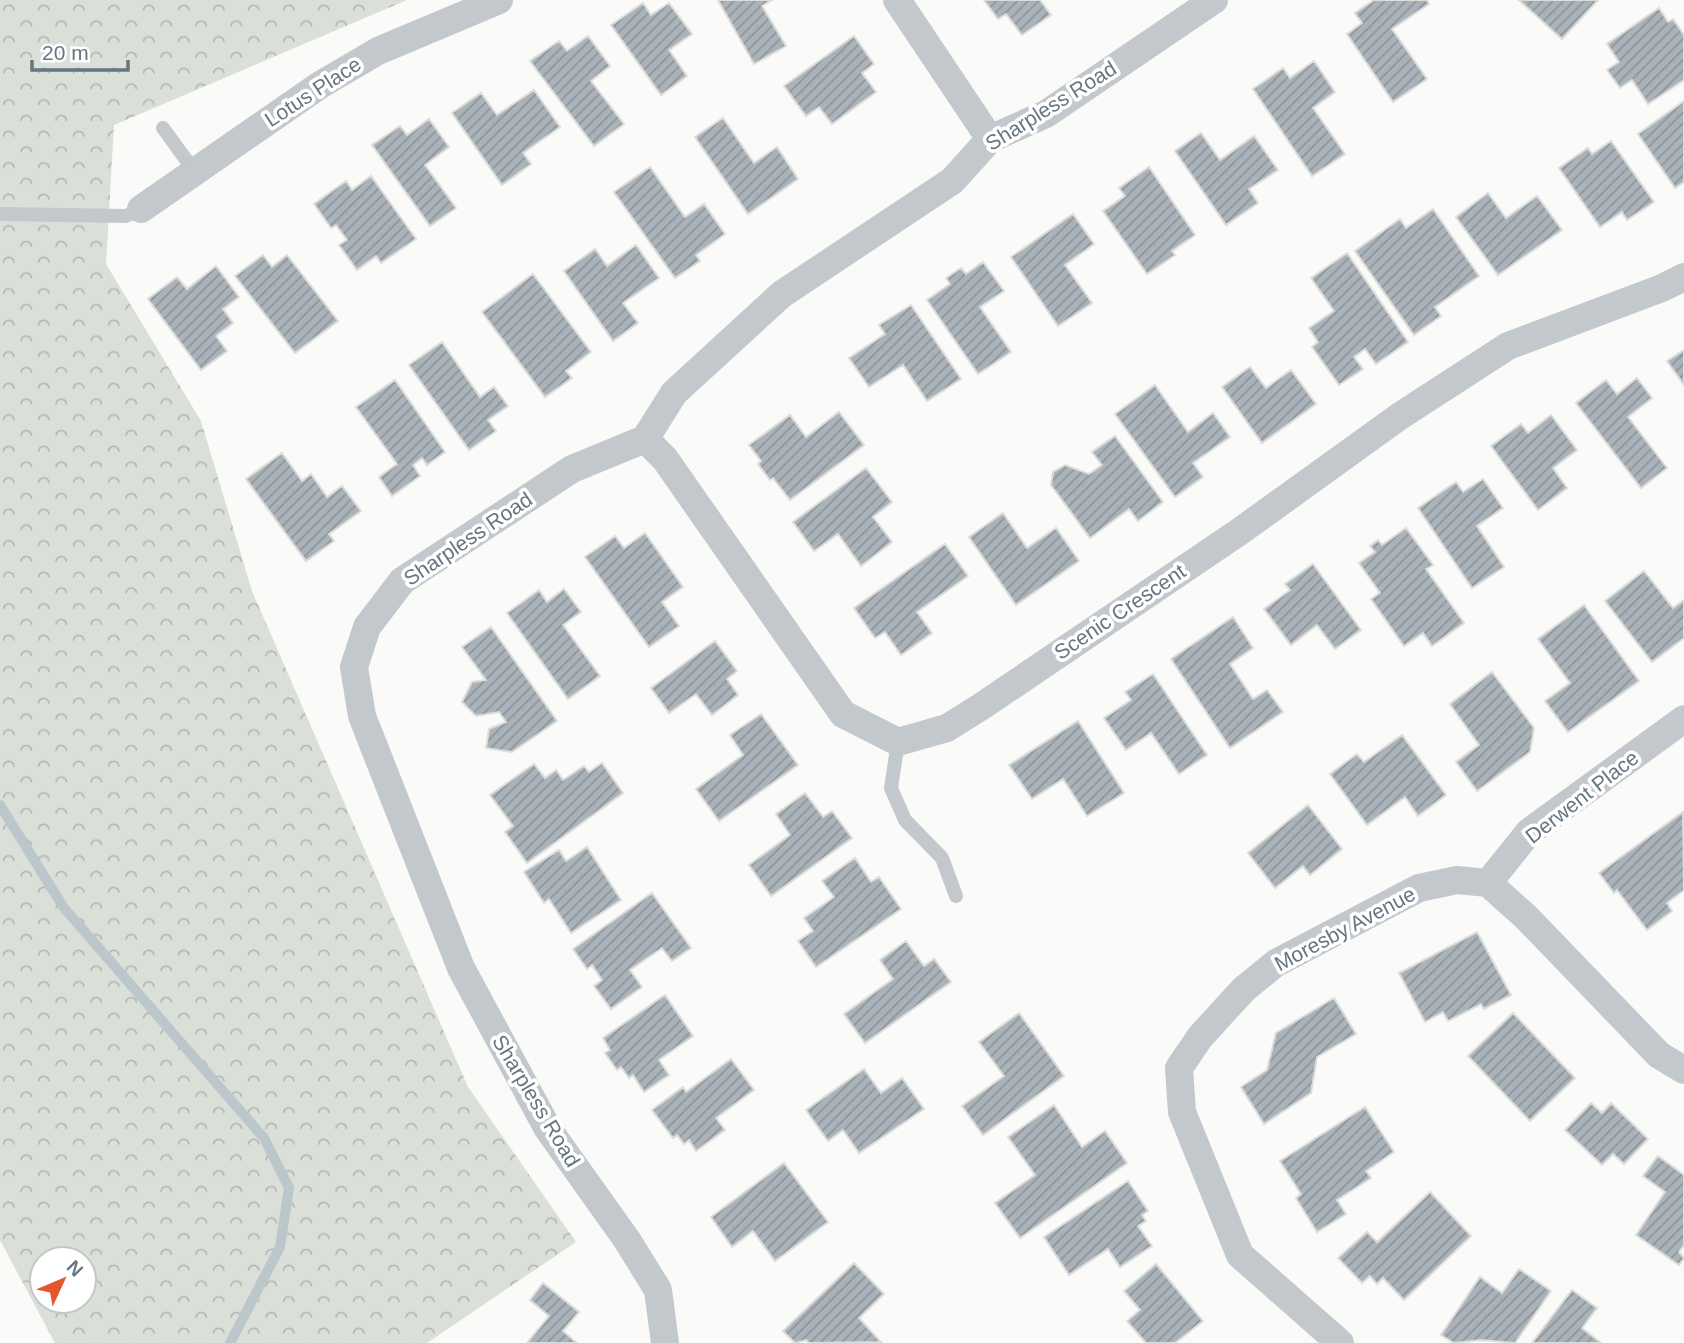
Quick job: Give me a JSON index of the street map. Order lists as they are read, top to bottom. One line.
{"streets":{"street":["Lotus Place","Sharpless Road","Scenic Crescent","Derwent Place","Moresby Avenue"]},"crossings":[["Derwent Place","Moresby Avenue"]],"scale_bar":"20 m","north":"top right"}
